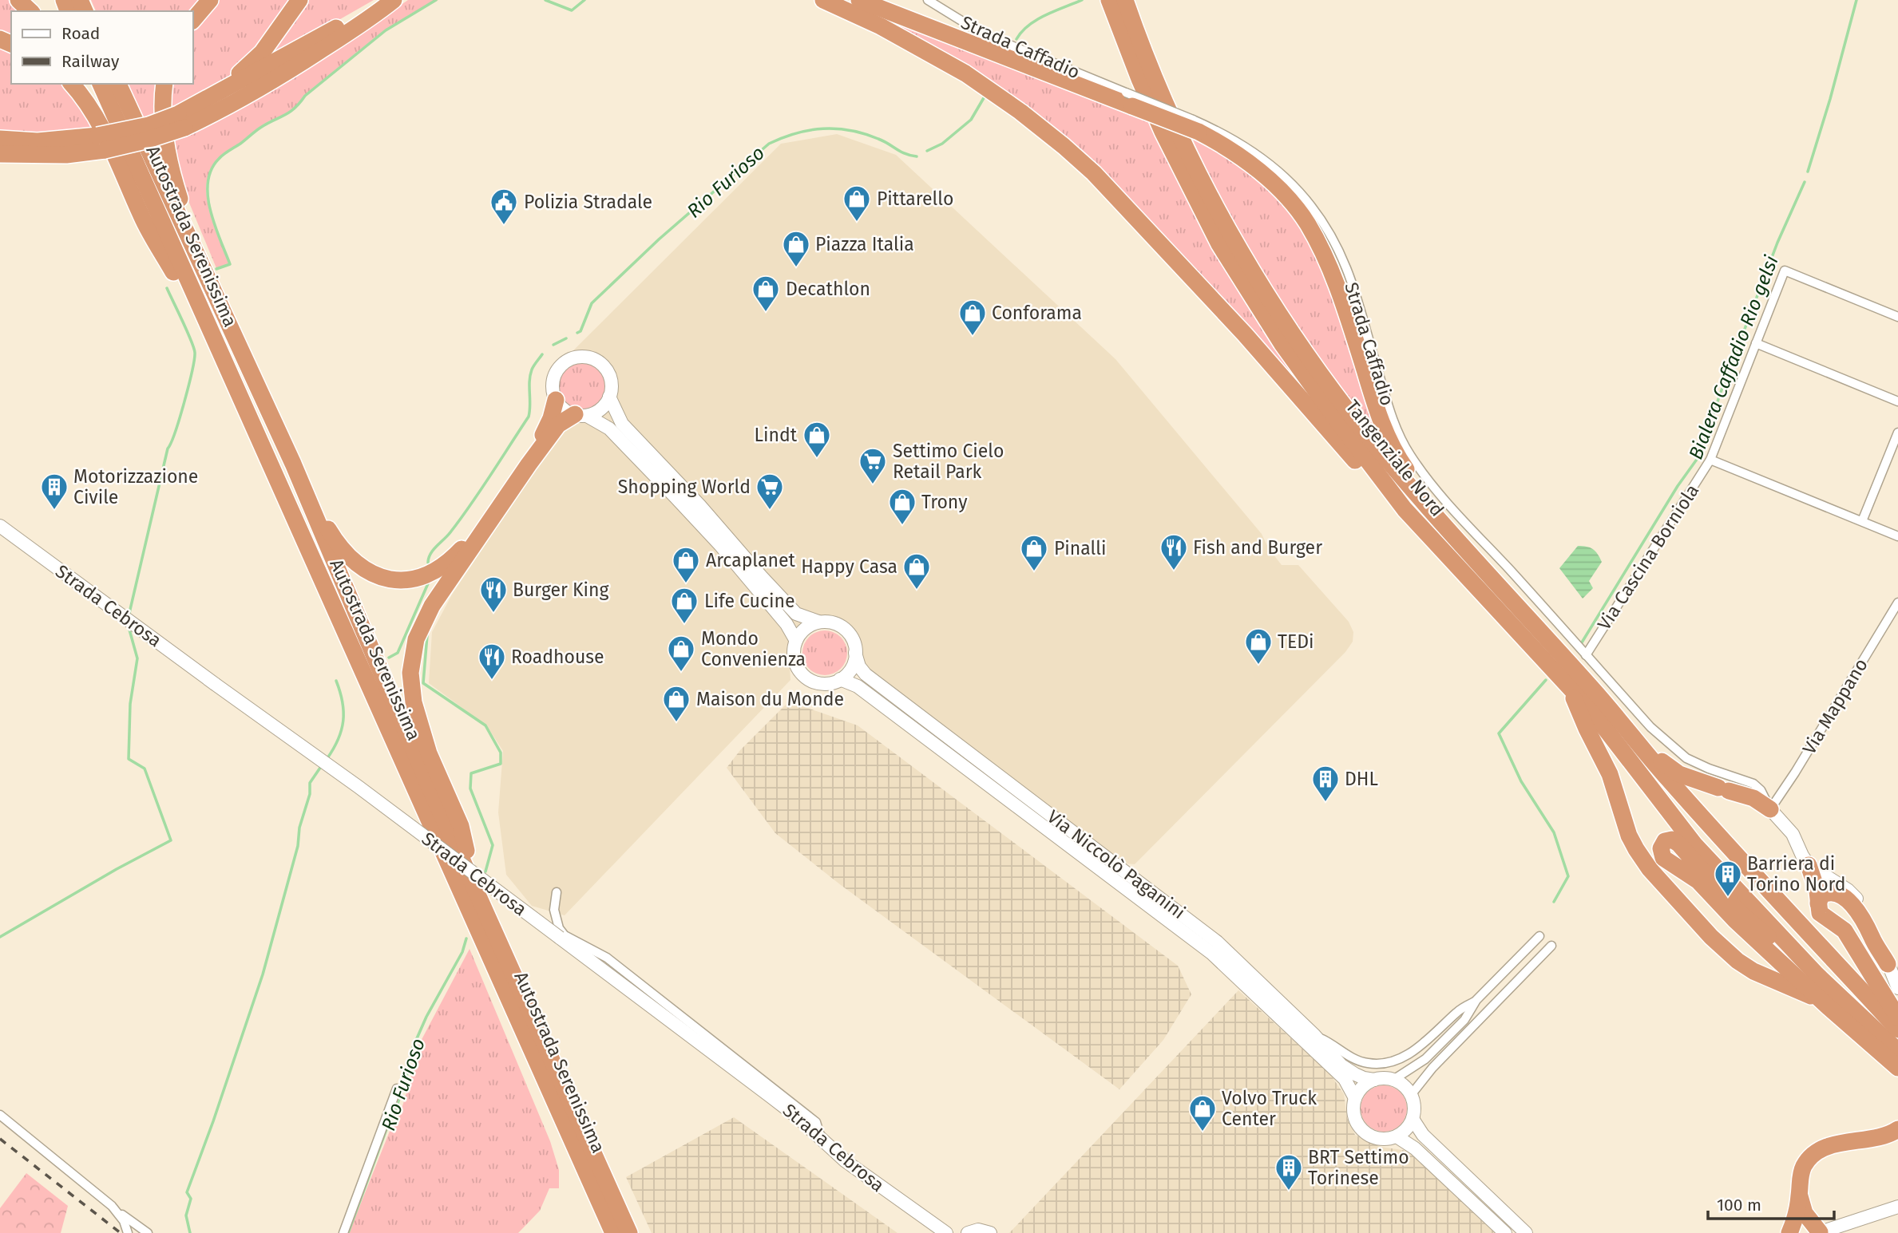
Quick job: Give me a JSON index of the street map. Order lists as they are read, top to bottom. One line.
{"streets":{"highway":["Autostrada Serenissima","Tangenziale Nord"],"street":["Strada Caffadio","Via Cascina Borniola","Strada Cebrosa","Via Mappano","Via Niccolò Paganini"]},"crossings":[["Strada Caffadio","Via Cascina Borniola"],["Strada Caffadio","Via Mappano"]],"water":["Rio Furioso","Bialera Caffadio Rio gelsi"],"places":{"shop":["Pittarello","Piazza Italia","Decathlon","Conforama","Lindt","Trony","Pinalli","Arcaplanet","Happy Casa","Life Cucine","TEDi","Mondo Convenienza","Maison du Monde","Volvo Truck Center"],"public building":["Polizia Stradale"],"supermarket":["Settimo Cielo Retail Park","Shopping World"],"building":["Motorizzazione Civile","DHL","Barriera di Torino Nord","BRT Settimo Torinese"],"restaurant":["Fish and Burger","Burger King","Roadhouse"]},"legend":["Road","Railway"],"scale_bar":"100 m"}
